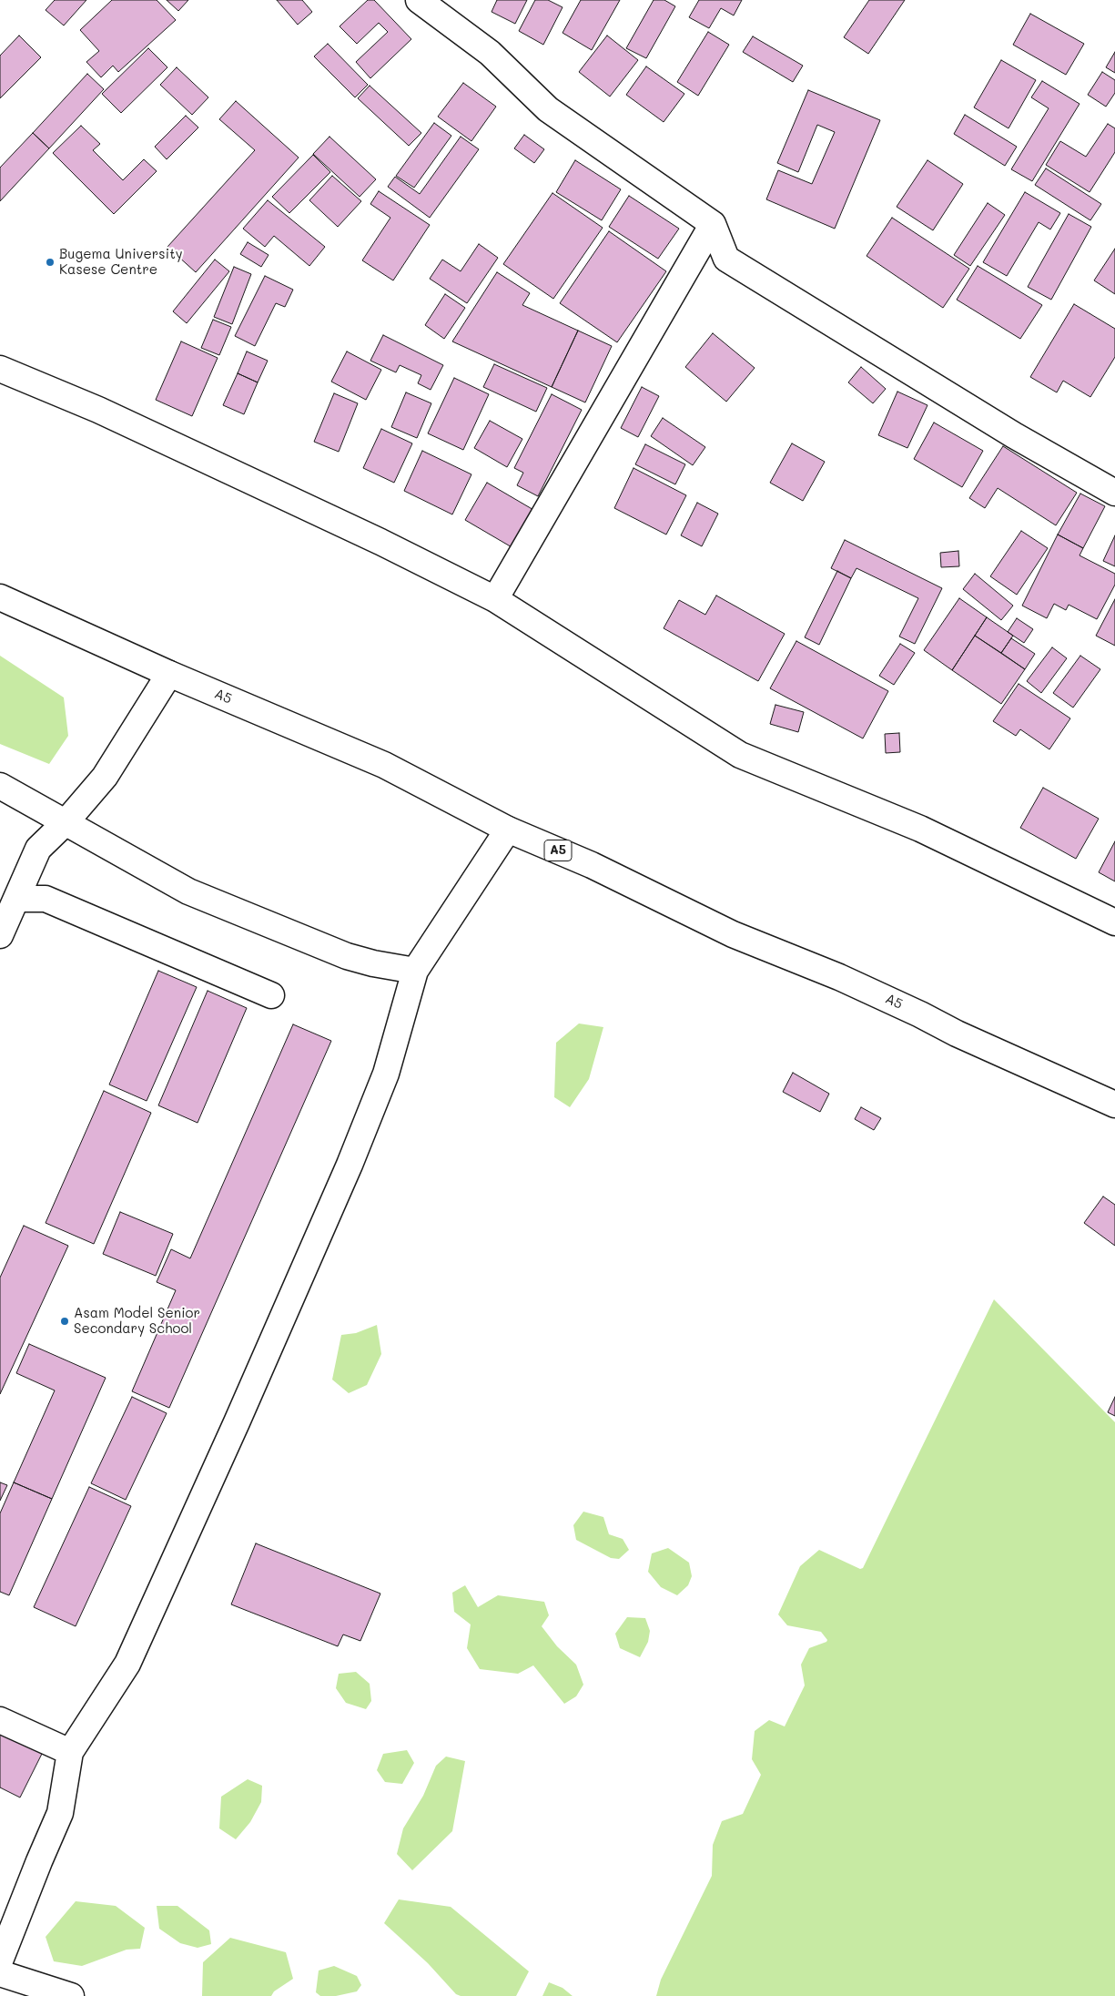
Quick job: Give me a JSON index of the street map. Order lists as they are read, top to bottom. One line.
{"streets":{"main road":["A5"]},"places":["Bugema University Kasese Centre","Asam Model Senior Secondary School"]}
